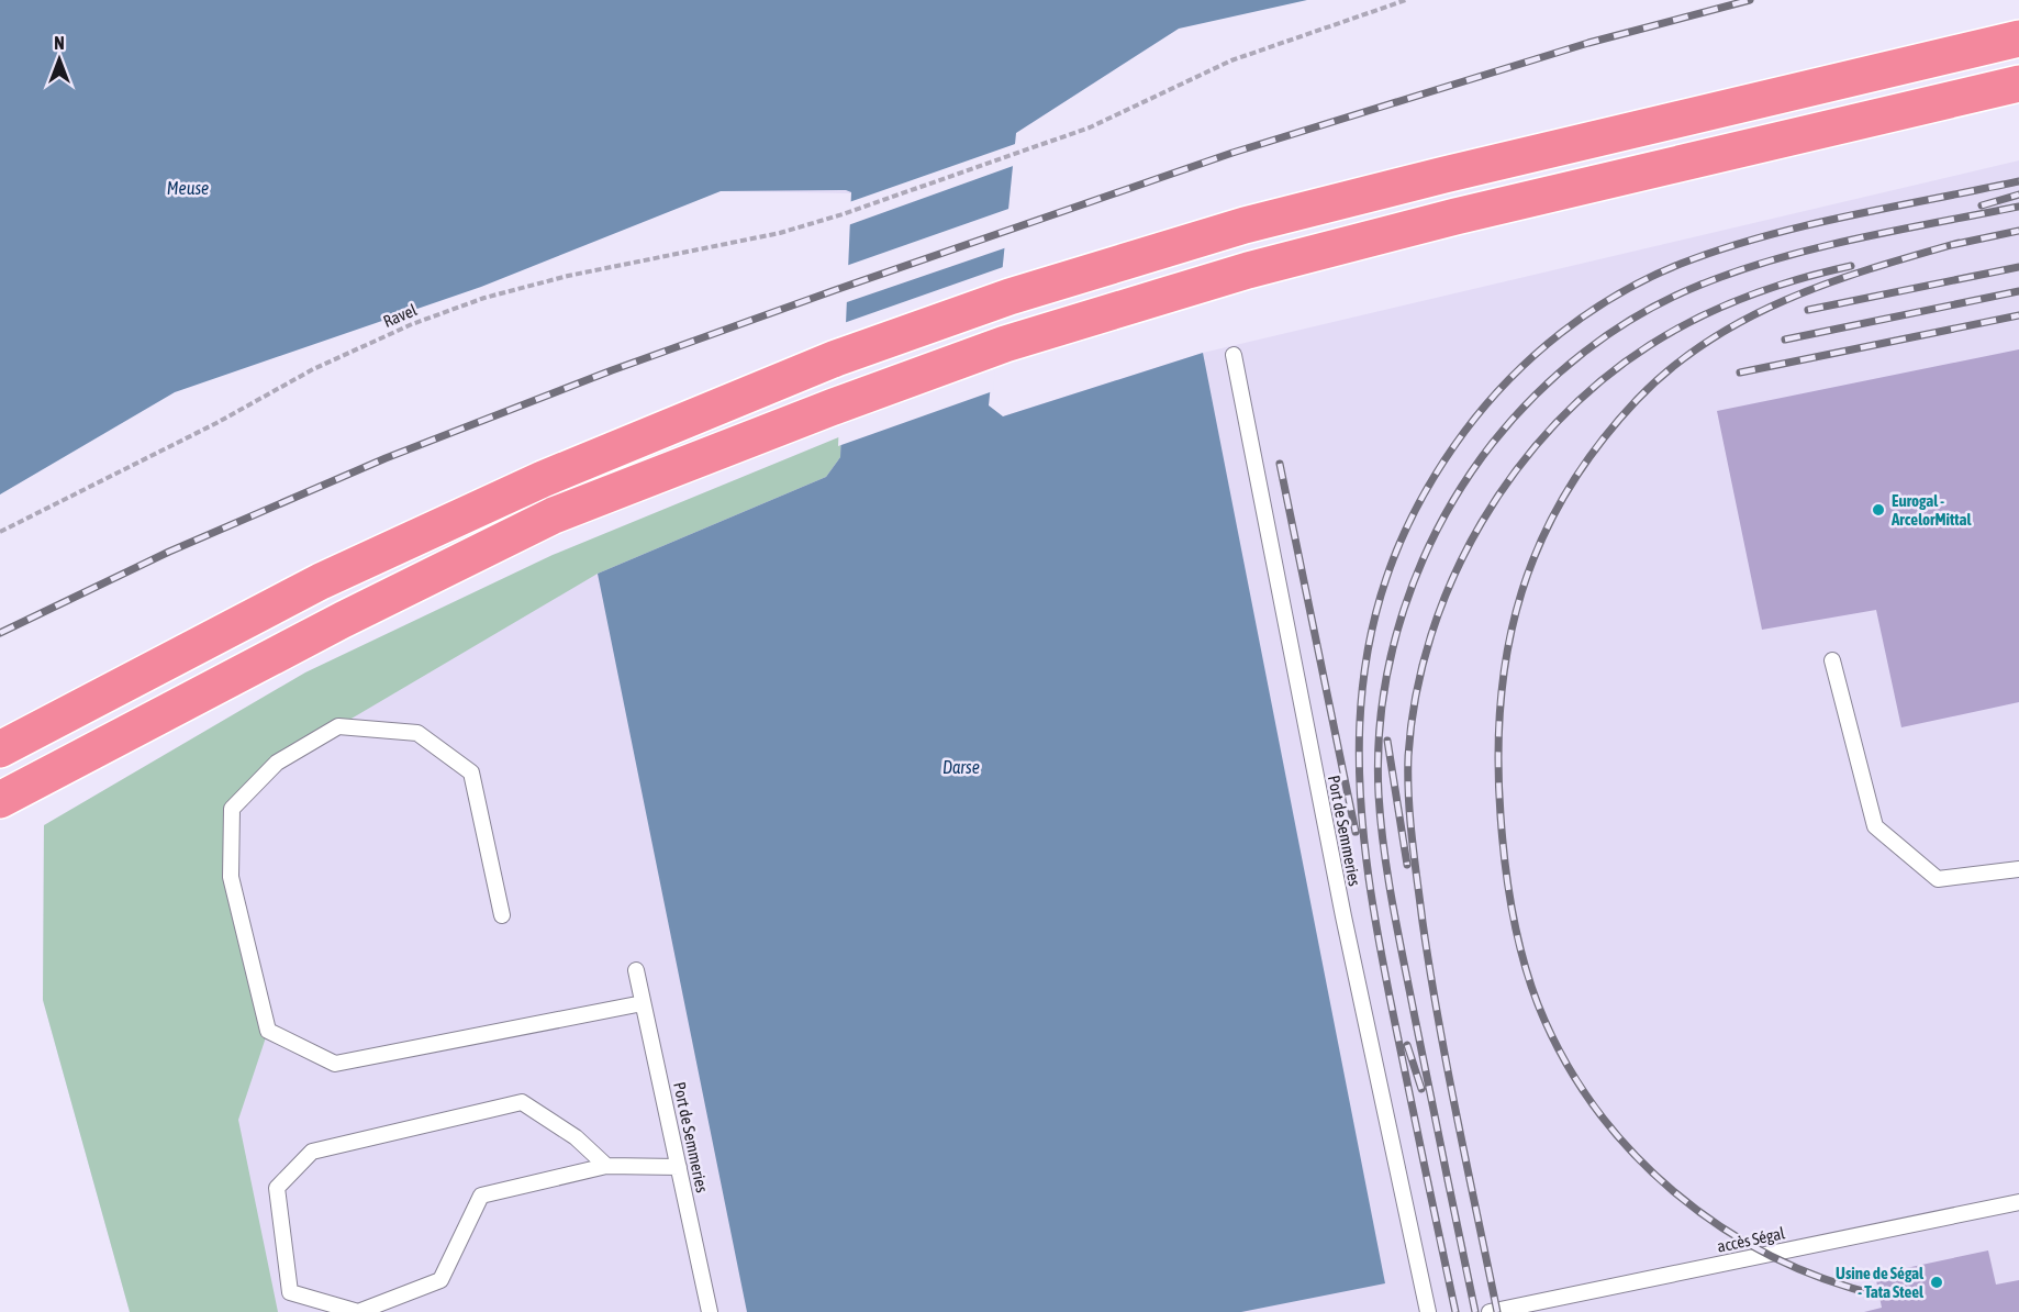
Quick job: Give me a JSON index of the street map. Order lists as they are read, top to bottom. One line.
{"streets":{"lane":["Port de Semmeries","accès Ségal"],"path":["Ravel"]},"water":["Meuse","Darse"],"places":["Eurogal - ArcelorMittal","Usine de Ségal - Tata Steel"],"north":"top"}
